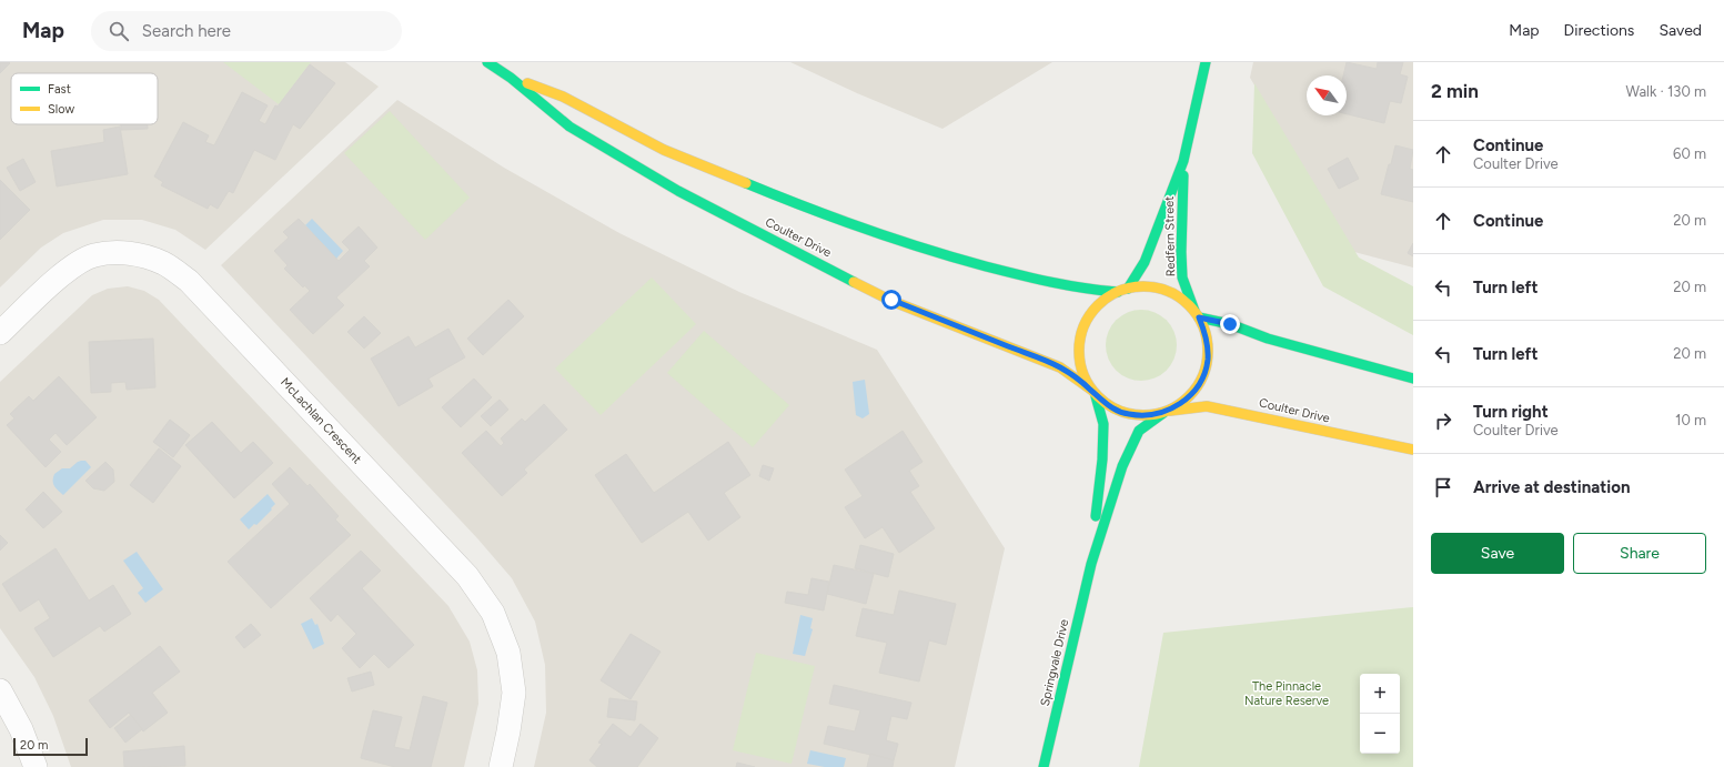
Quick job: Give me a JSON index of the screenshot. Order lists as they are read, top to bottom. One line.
{"streets":{"main road":["Redfern Street","Coulter Drive","Springvale Drive"],"street":["McLachlan Crescent"]},"crossings":[["Redfern Street","Coulter Drive"],["Redfern Street","Springvale Drive"],["Coulter Drive","Springvale Drive"]],"parks":["The Pinnacle Nature Reserve"],"legend":["Fast","Slow"],"scale_bar":"20 m","north":"top left","page":{"header":"Map","search":"Search here","nav":["Map","Directions","Saved"],"heading":["2 min","Walk · 130 m"],"list":[["Continue","Coulter Drive","60 m"],["Continue","20 m"],["Turn left","20 m"],["Turn left","20 m"],["Turn right","Coulter Drive","10 m"],"Arrive at destination"],"buttons":["Save","Share"],"map_buttons":["+","−"],"scale":"20 m"}}
